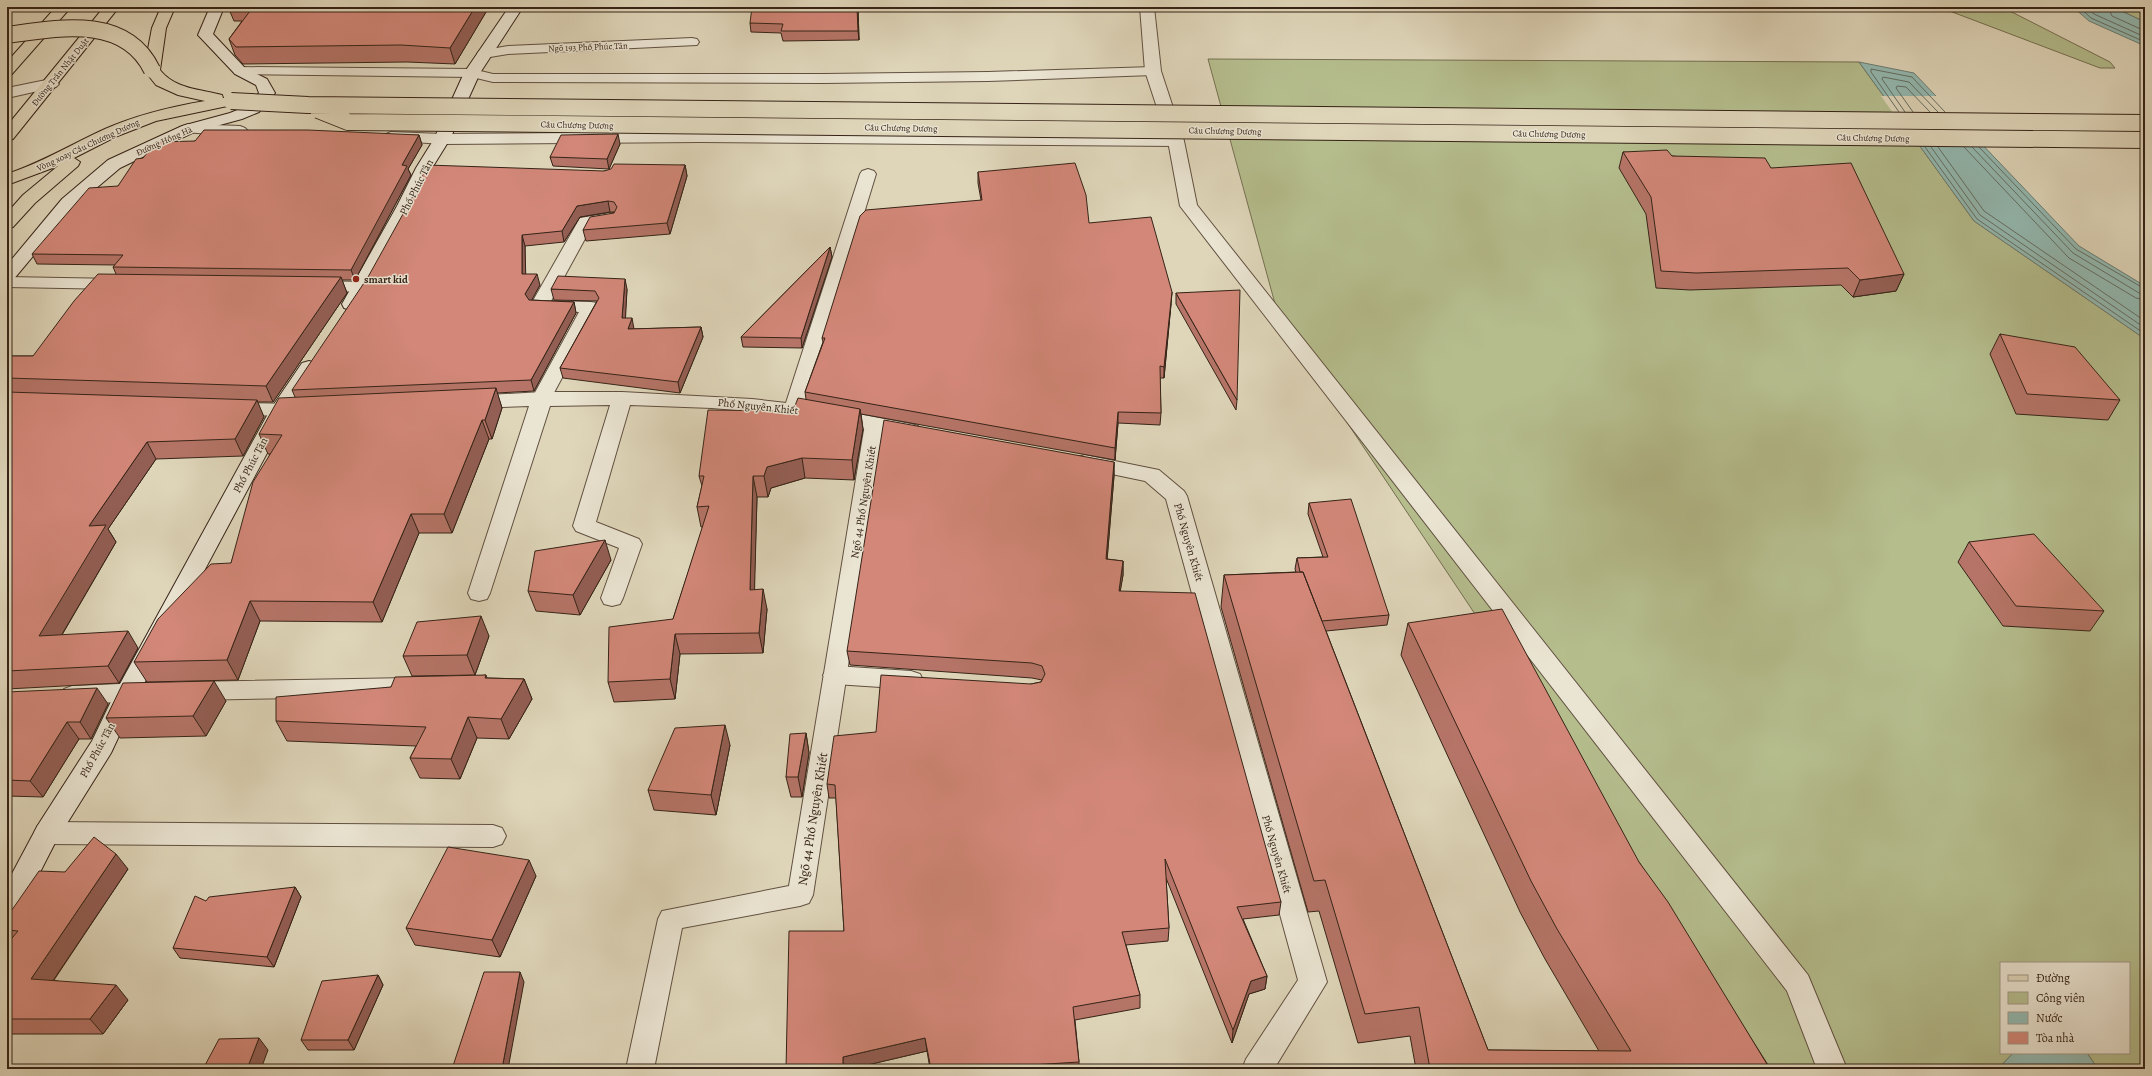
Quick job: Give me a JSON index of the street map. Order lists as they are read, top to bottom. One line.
{"streets":{"main road":["Đường Trần Nhật Duật","Cầu Chương Dương","Vòng xoay Cầu Chương Dương"],"street":["Ngõ 193 Phố Phúc Tân","Đường Hồng Hà","Phố Phúc Tân","Phố Nguyên Khiết"],"lane":["Ngõ 44 Phố Nguyên Khiết"]},"crossings":[["Ngõ 193 Phố Phúc Tân","Phố Phúc Tân"],["Cầu Chương Dương","Vòng xoay Cầu Chương Dương"],["Phố Nguyên Khiết","Ngõ 44 Phố Nguyên Khiết"]],"places":["smart kid"],"legend":["Đường","Công viên","Nước","Tòa nhà"]}
